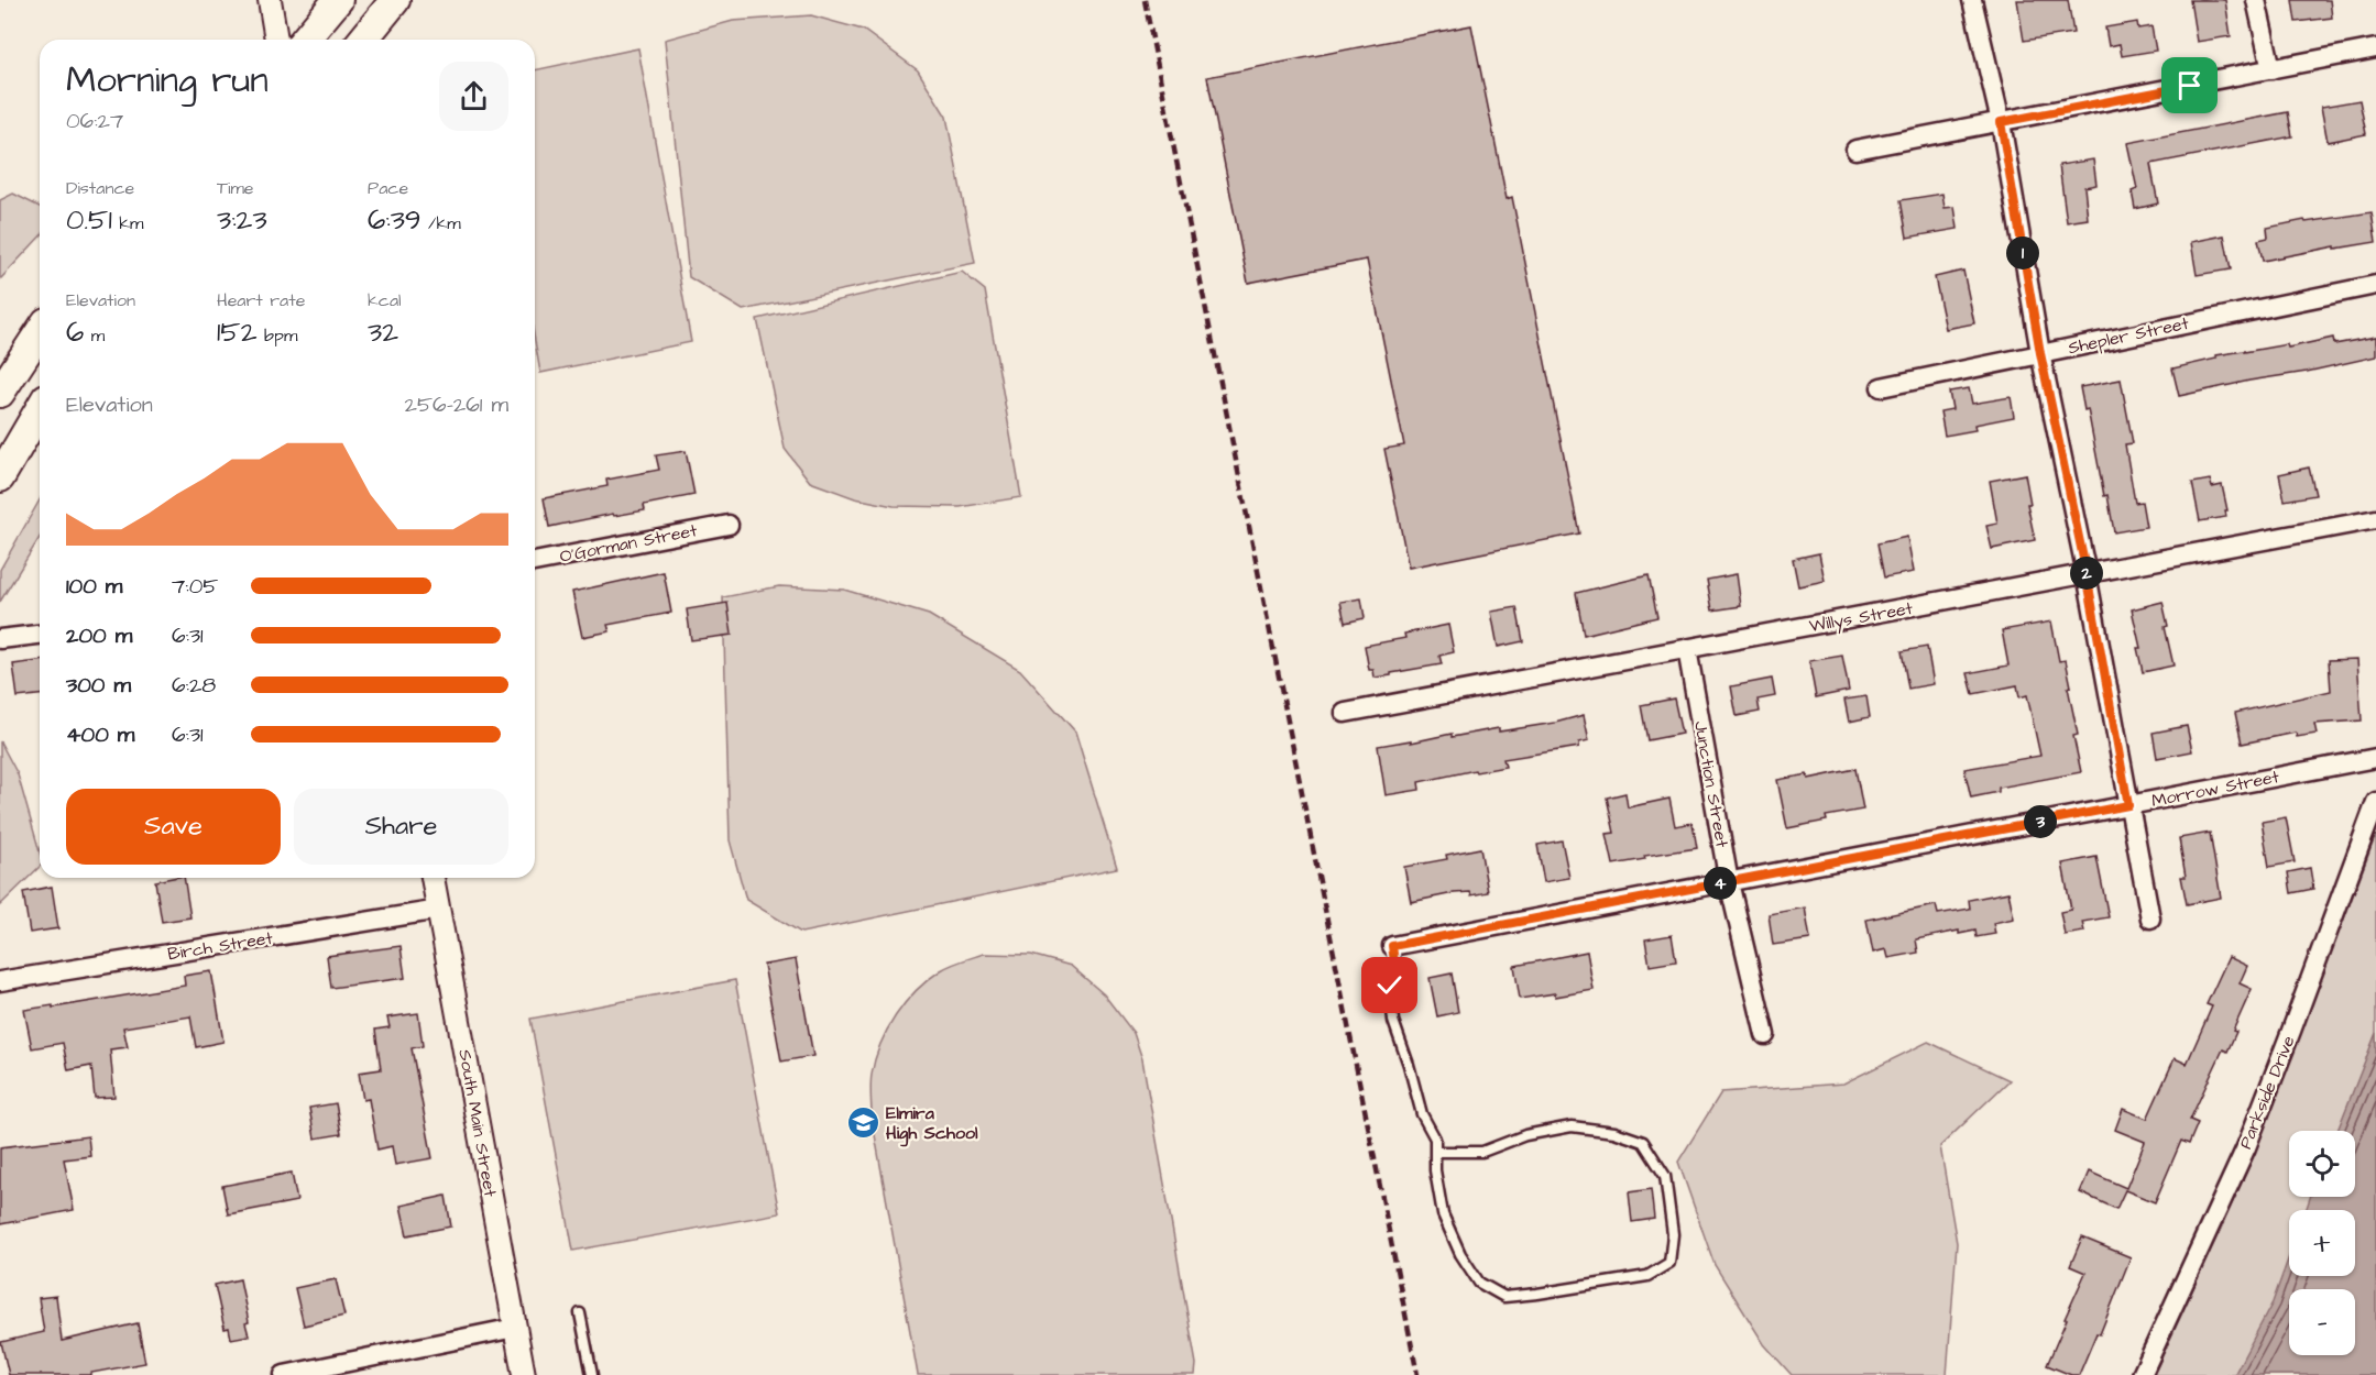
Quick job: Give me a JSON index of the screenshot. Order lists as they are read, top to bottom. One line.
{"streets":{"street":["Shepler Street","O'Gorman Street","Willys Street","Junction Street","Morrow Street","Birch Street","Parkside Drive","South Main Street"]},"crossings":[["Willys Street","Junction Street"],["Junction Street","Morrow Street"],["Birch Street","South Main Street"]],"places":{"school or university":["Elmira High School"]},"page":{"heading":["Morning run","06:27"],"stats":[["Distance","0.51 km"],["Time","3:23"],["Pace","6:39 /km"],["Elevation","6 m"],["Heart rate","152 bpm"],["kcal","32"]],"pins":["1","2","3","4"],"chart":["Elevation","256–261 m"],"list":[{"name":"100 m","note":"7:05"},{"name":"200 m","note":"6:31"},{"name":"300 m","note":"6:28"},{"name":"400 m","note":"6:31"}],"buttons":["Save","Share"],"map_buttons":["+","−"]}}
